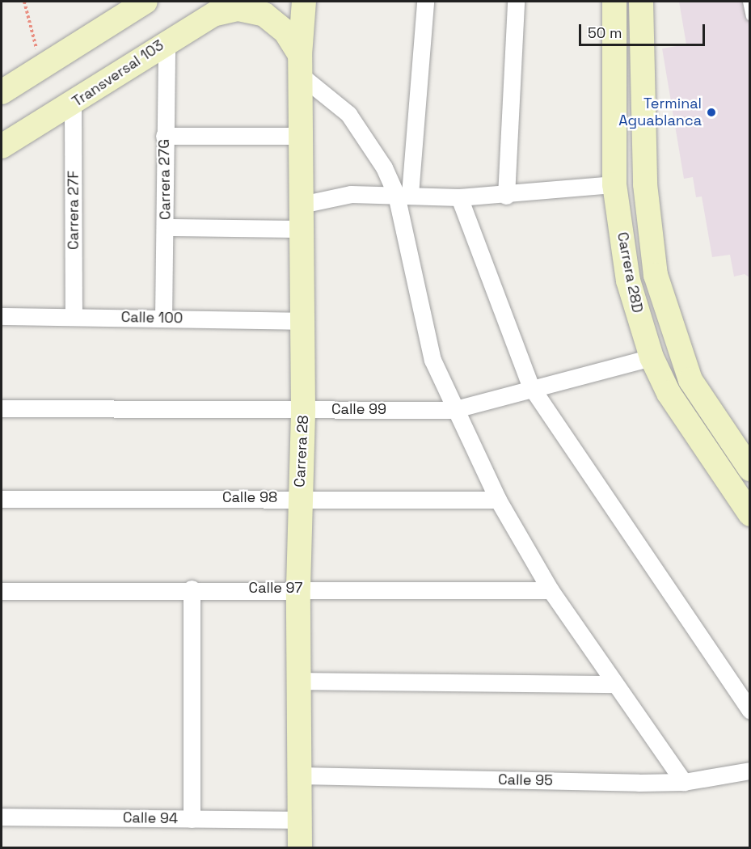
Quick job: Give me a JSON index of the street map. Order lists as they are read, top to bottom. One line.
{"streets":{"street":["Transversal 103","Carrera 27G","Carrera 27F","Carrera 28D","Calle 100","Calle 99","Carrera 28","Calle 98","Calle 97","Calle 95","Calle 94"]},"crossings":[["Transversal 103","Carrera 27G"],["Transversal 103","Carrera 27F"],["Carrera 27G","Calle 100"],["Carrera 27F","Calle 100"],["Carrera 28D","Calle 99"],["Calle 100","Carrera 28"],["Calle 99","Carrera 28"],["Carrera 28","Calle 98"],["Carrera 28","Calle 97"],["Carrera 28","Calle 95"],["Carrera 28","Calle 94"]],"places":["Terminal Aguablanca"],"scale_bar":"50 m"}
